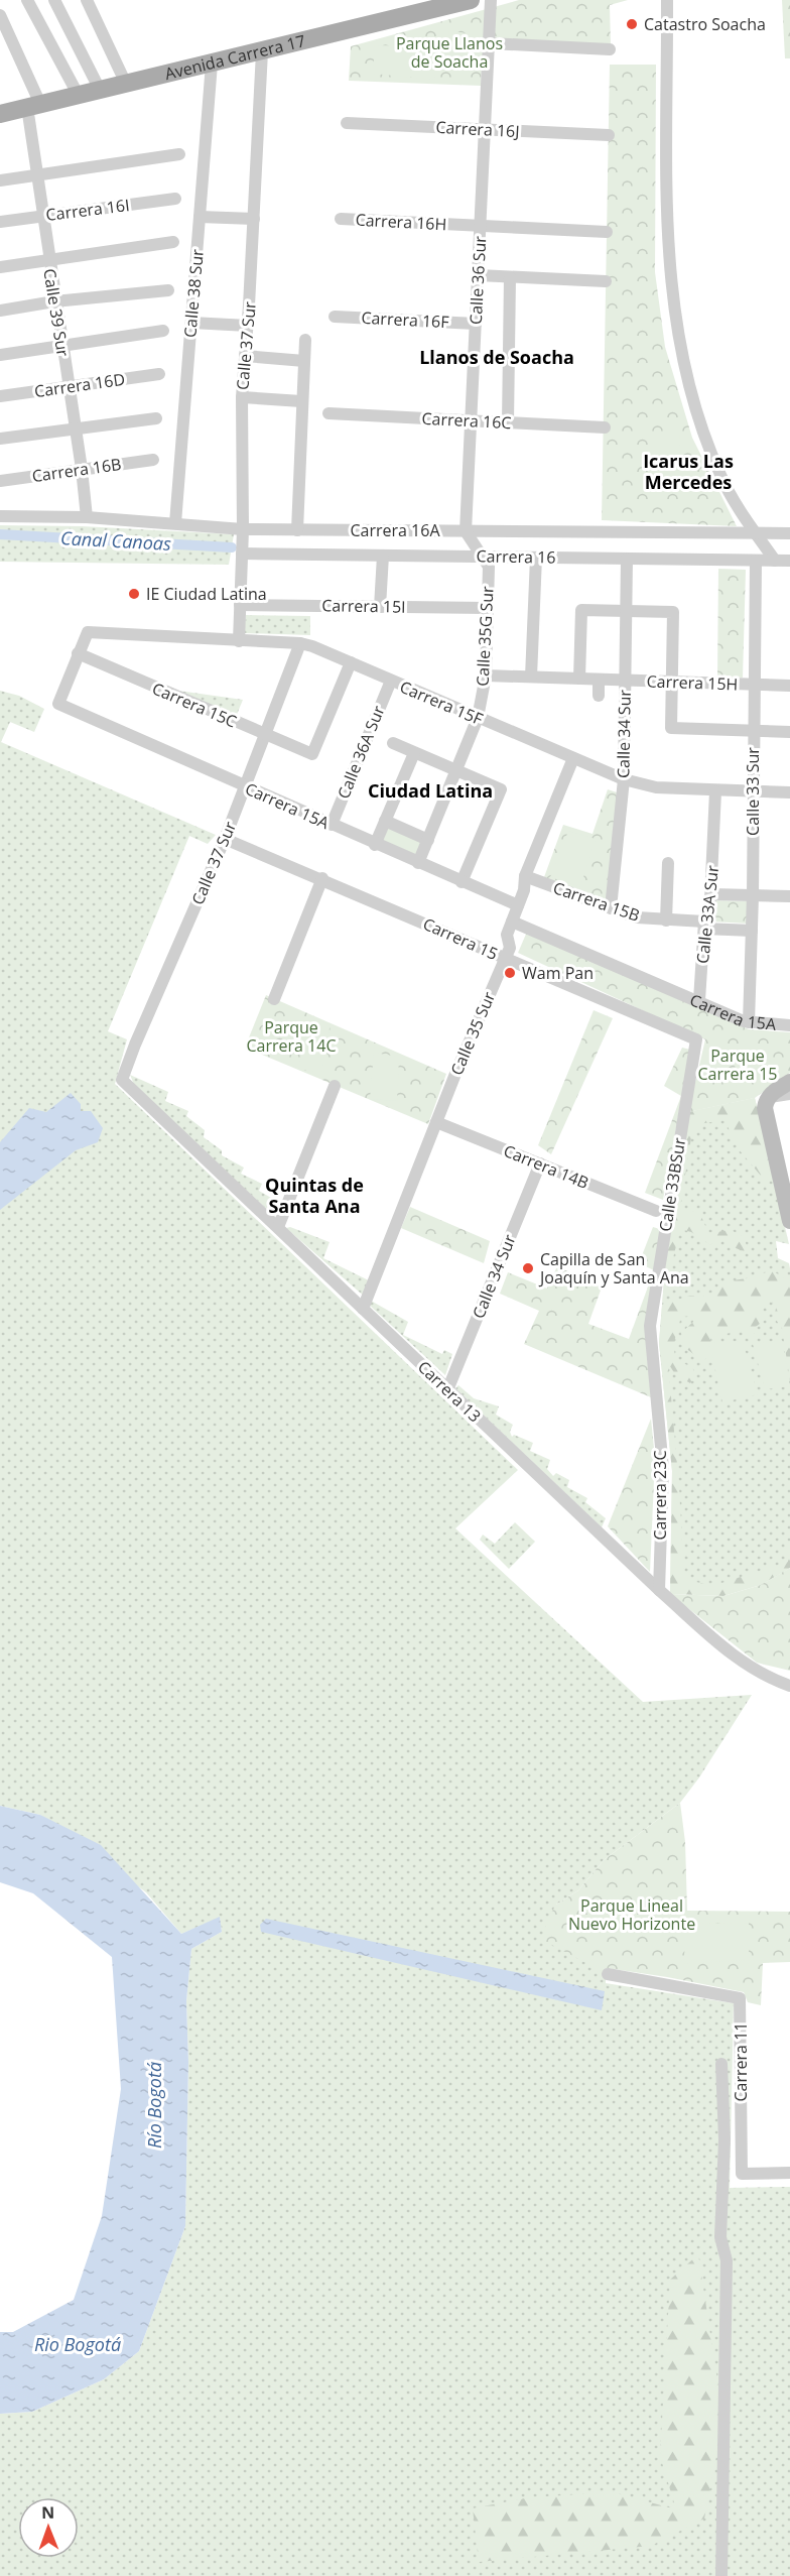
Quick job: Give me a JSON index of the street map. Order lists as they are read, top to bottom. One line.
{"streets":{"main road":["Avenida Carrera 17"],"street":["Carrera 16J","Carrera 16I","Carrera 16H","Calle 36 Sur","Calle 38 Sur","Calle 39 Sur","Carrera 16F","Calle 37 Sur","Carrera 16D","Carrera 16C","Carrera 16B","Carrera 16A","Carrera 16","Carrera 15I","Calle 35G Sur","Carrera 15H","Carrera 15F","Carrera 15C","Calle 34 Sur","Calle 36A Sur","Calle 33 Sur","Carrera 15A","Carrera 15B","Calle 33A Sur","Carrera 15","Calle 35 Sur","Carrera 14B","Calle 33BSur","Carrera 13","Carrera 23C","Carrera 11"]},"crossings":[["Avenida Carrera 17","Calle 38 Sur"],["Avenida Carrera 17","Calle 39 Sur"],["Avenida Carrera 17","Calle 37 Sur"],["Carrera 16J","Calle 36 Sur"],["Carrera 16I","Calle 39 Sur"],["Carrera 16H","Calle 36 Sur"],["Calle 36 Sur","Carrera 16F"],["Calle 36 Sur","Carrera 16C"],["Calle 36 Sur","Carrera 16A"],["Calle 38 Sur","Carrera 16A"],["Calle 39 Sur","Carrera 16D"],["Calle 39 Sur","Carrera 16B"],["Calle 39 Sur","Carrera 16A"],["Calle 37 Sur","Carrera 16A"],["Calle 37 Sur","Carrera 16"],["Calle 37 Sur","Carrera 15I"],["Calle 37 Sur","Carrera 15F"],["Calle 37 Sur","Carrera 15C"],["Calle 37 Sur","Carrera 15A"],["Calle 37 Sur","Carrera 15"],["Calle 37 Sur","Carrera 13"],["Carrera 16","Calle 35G Sur"],["Carrera 16","Calle 34 Sur"],["Carrera 16","Calle 33 Sur"],["Carrera 15I","Calle 35G Sur"],["Calle 35G Sur","Carrera 15H"],["Calle 35G Sur","Carrera 15F"],["Calle 35G Sur","Carrera 15A"],["Carrera 15H","Calle 34 Sur"],["Carrera 15H","Calle 33 Sur"],["Carrera 15F","Carrera 15C"],["Carrera 15F","Calle 34 Sur"],["Carrera 15F","Calle 36A Sur"],["Carrera 15F","Calle 33 Sur"],["Carrera 15F","Carrera 15A"],["Carrera 15F","Calle 33A Sur"],["Carrera 15F","Calle 35 Sur"],["Carrera 15C","Carrera 15A"],["Calle 34 Sur","Carrera 15B"],["Calle 34 Sur","Carrera 14B"],["Calle 34 Sur","Carrera 13"],["Calle 36A Sur","Carrera 15A"],["Calle 33 Sur","Carrera 15A"],["Calle 33 Sur","Carrera 15B"],["Carrera 15A","Calle 33A Sur"],["Carrera 15A","Calle 35 Sur"],["Carrera 15B","Calle 33A Sur"],["Carrera 15B","Calle 35 Sur"],["Carrera 15","Calle 35 Sur"],["Carrera 15","Calle 33BSur"],["Calle 35 Sur","Carrera 14B"],["Calle 35 Sur","Carrera 13"],["Calle 33BSur","Carrera 23C"],["Carrera 13","Carrera 23C"]],"districts":["Llanos de Soacha","Icarus Las Mercedes","Ciudad Latina","Quintas de Santa Ana"],"water":["Canal Canoas","Río Bogotá","Rio Bogotá"],"parks":["Parque Llanos de Soacha","Parque Carrera 14C","Parque Carrera 15","Parque Lineal Nuevo Horizonte"],"places":["Catastro Soacha","IE Ciudad Latina","Wam Pan","Capilla de San Joaquín y Santa Ana"],"north":"top"}
